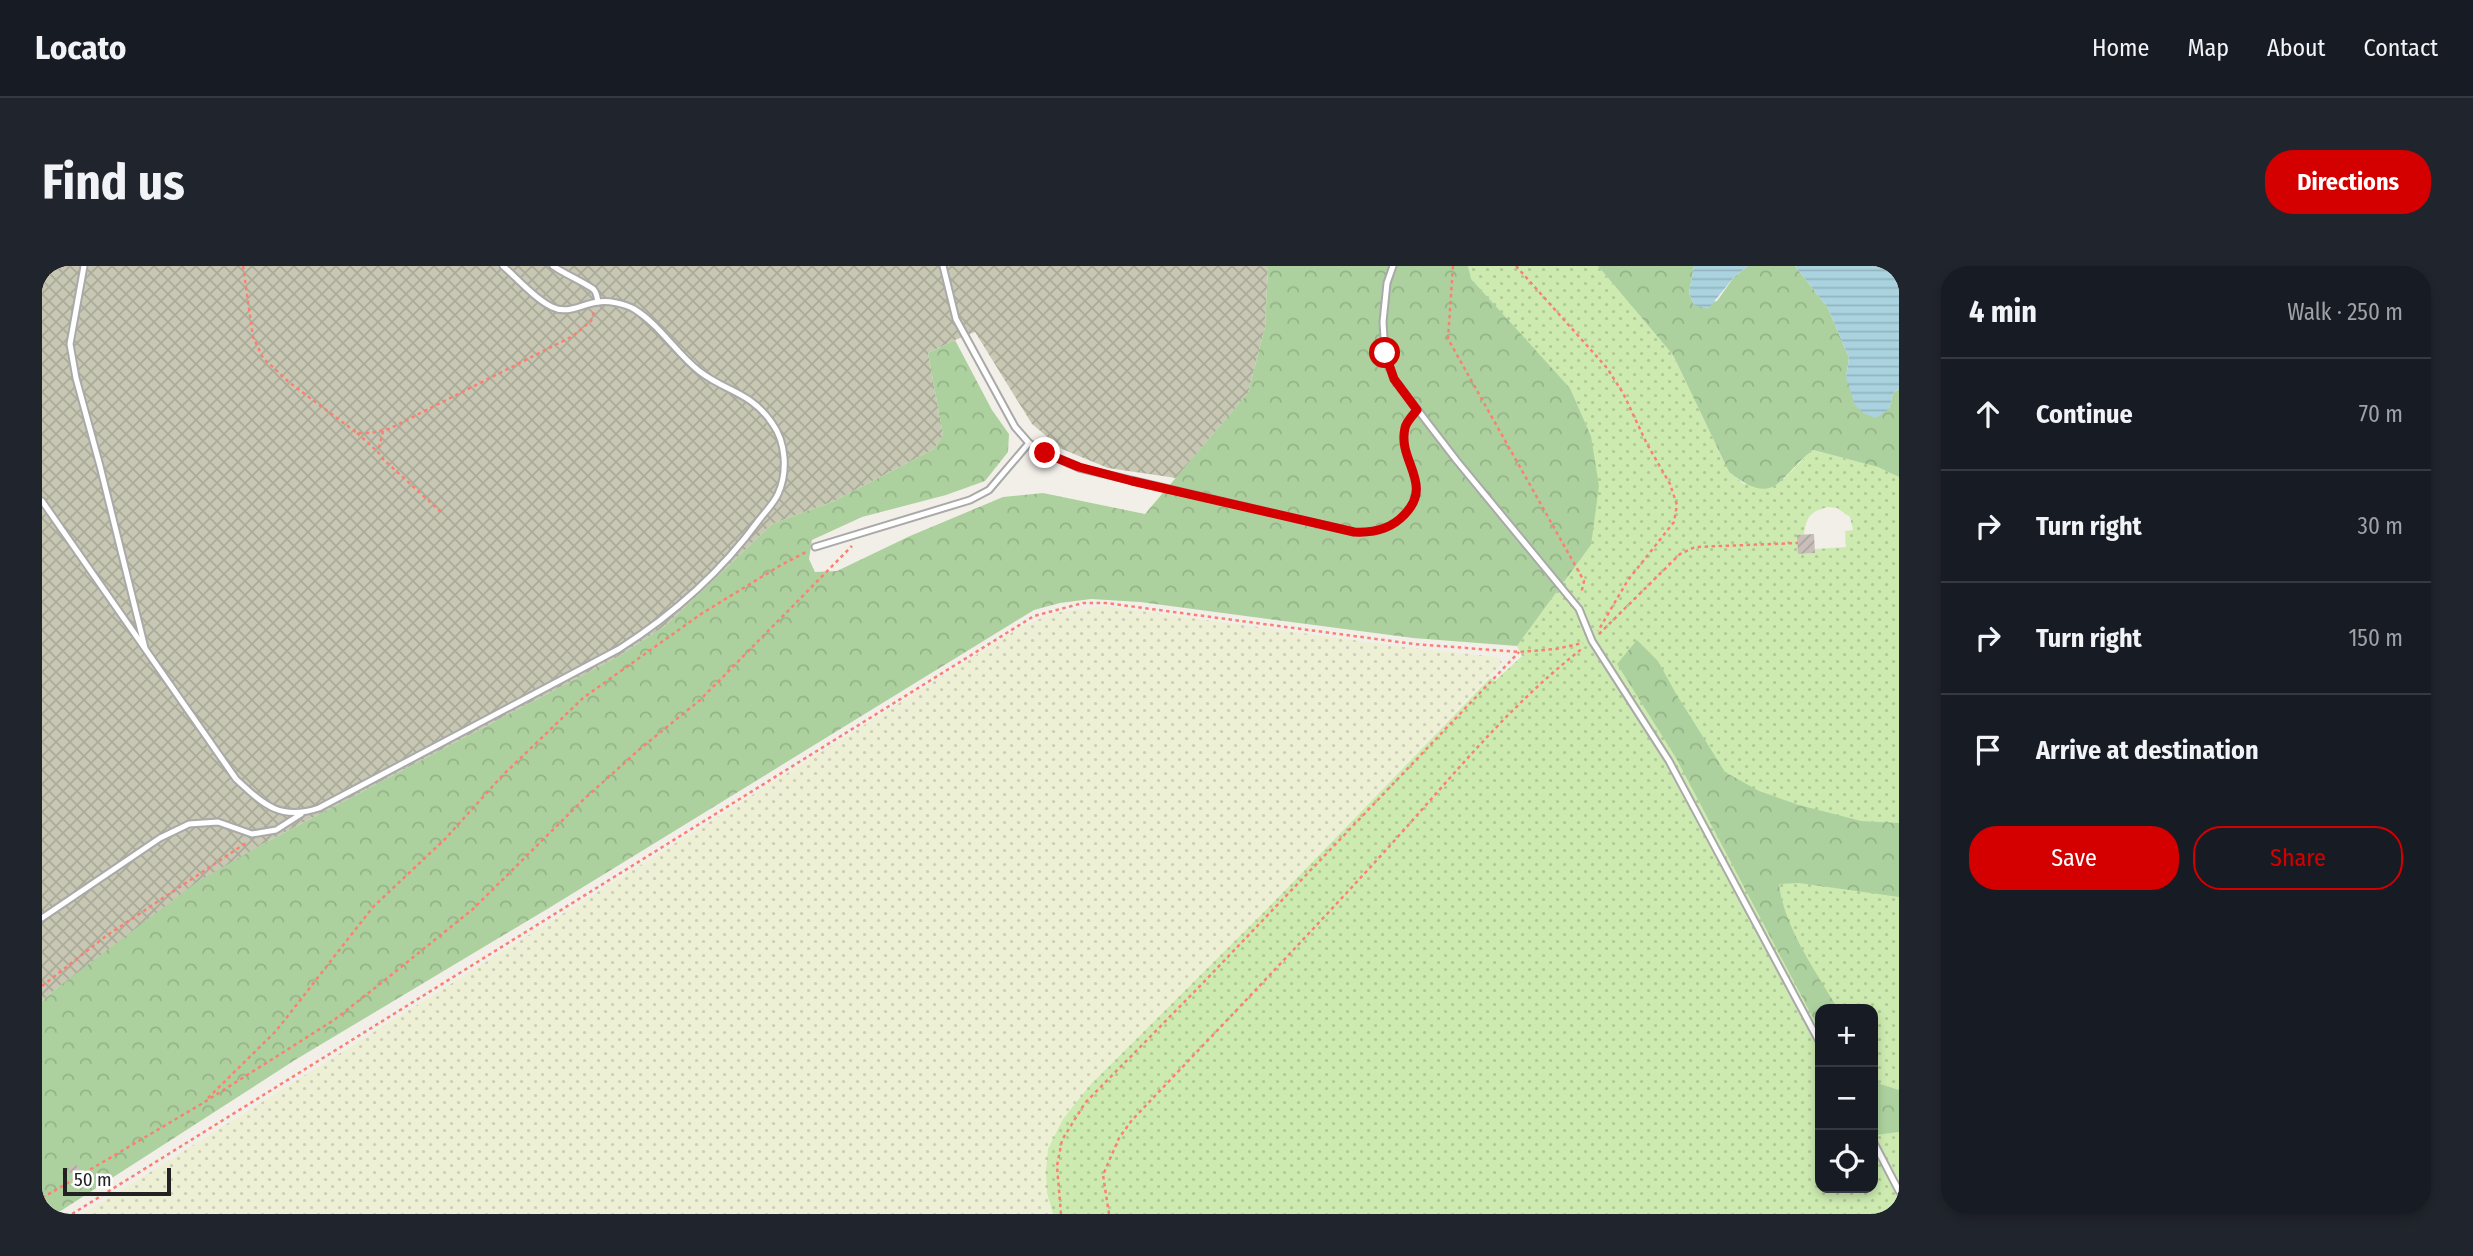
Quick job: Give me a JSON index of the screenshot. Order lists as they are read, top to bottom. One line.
{"scale_bar":"50 m","page":{"header":"Locato","nav":["Home","Map","About","Contact"],"buttons":["Directions",["Save","Share"]],"title":"Find us","heading":["4 min","Walk · 250 m"],"list":[["Continue","70 m"],["Turn right","30 m"],["Turn right","150 m"],"Arrive at destination"],"map_buttons":["+","−"],"scale":"50 m"}}
